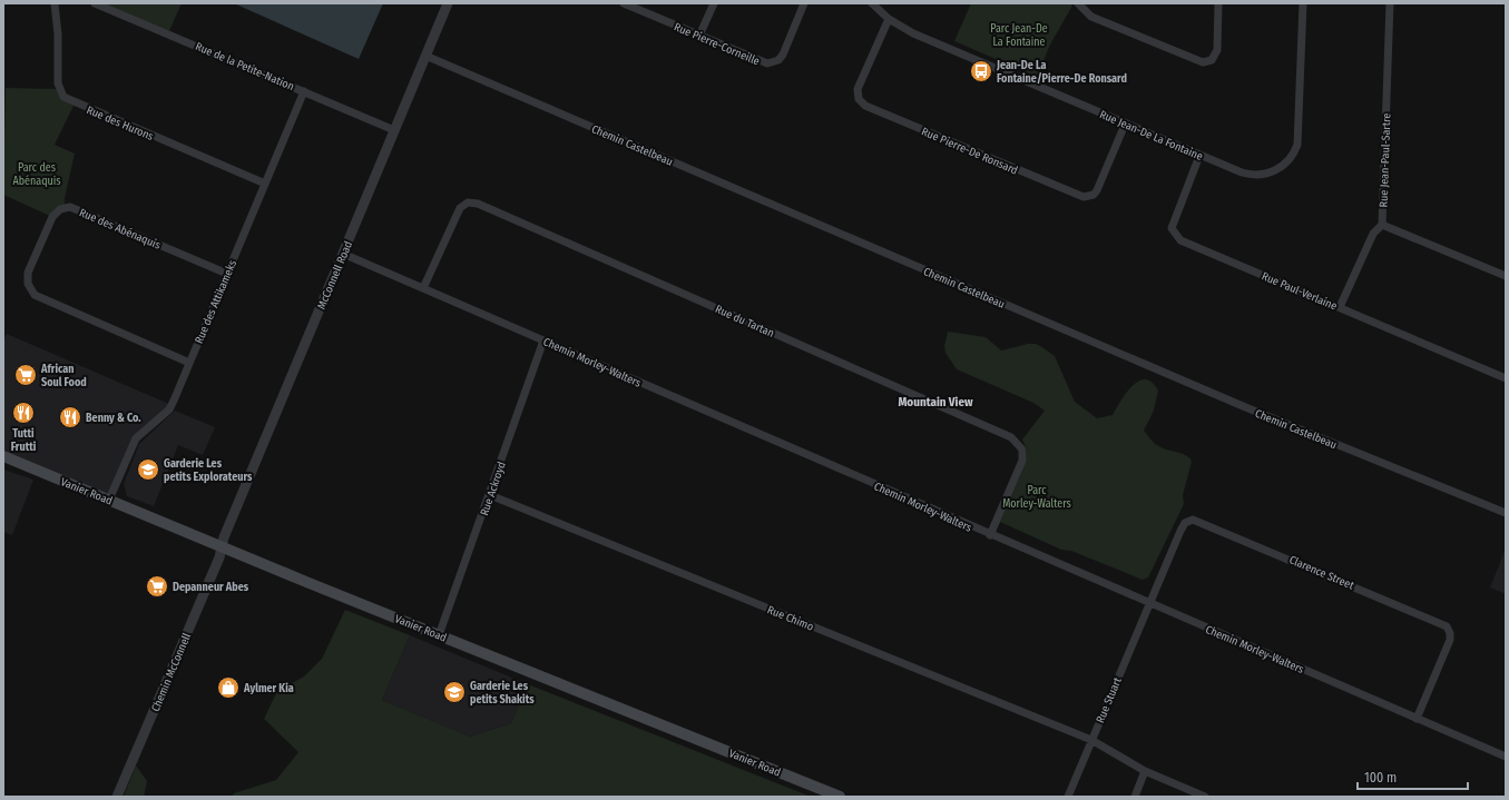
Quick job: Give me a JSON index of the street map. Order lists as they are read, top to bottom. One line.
{"streets":{"main road":["Vanier Road"],"street":["Rue Pierre-Corneille","Rue de la Petite-Nation","Rue des Hurons","Rue Jean-De La Fontaine","Chemin Castelbeau","Rue Pierre-De Ronsard","Rue Jean-Paul-Sartre","Rue des Abénaquis","McConnell Road","Rue Paul-Verlaine","Rue des Attikameks","Rue du Tartan","Chemin Morley-Walters","Rue Ackroyd","Clarence Street","Rue Chimo","Chemin McConnell","Rue Stuart"]},"crossings":[["Rue de la Petite-Nation","McConnell Road"],["Rue de la Petite-Nation","Rue des Attikameks"],["Rue des Hurons","Rue des Attikameks"],["Rue Jean-De La Fontaine","Rue Pierre-De Ronsard"],["Rue Jean-De La Fontaine","Rue Paul-Verlaine"],["Chemin Castelbeau","McConnell Road"],["Rue des Abénaquis","Rue des Attikameks"],["McConnell Road","Chemin Morley-Walters"],["McConnell Road","Vanier Road"],["McConnell Road","Chemin McConnell"],["Rue des Attikameks","Vanier Road"],["Rue du Tartan","Chemin Morley-Walters"],["Chemin Morley-Walters","Rue Ackroyd"],["Chemin Morley-Walters","Clarence Street"],["Chemin Morley-Walters","Rue Stuart"],["Rue Ackroyd","Vanier Road"],["Rue Ackroyd","Rue Chimo"],["Vanier Road","Chemin McConnell"],["Clarence Street","Rue Stuart"],["Rue Chimo","Rue Stuart"]],"districts":["Mountain View"],"parks":["Parc Jean-De La Fontaine","Parc des Abénaquis","Parc Morley-Walters"],"places":{"bus stop":["Jean-De La Fontaine/Pierre-De Ronsard"],"supermarket":["African Soul Food","Depanneur Abes"],"restaurant":["Tutti Frutti","Benny & Co."],"school or university":["Garderie Les petits Explorateurs","Garderie Les petits Shakits"],"shop":["Aylmer Kia"]},"scale_bar":"100 m"}
